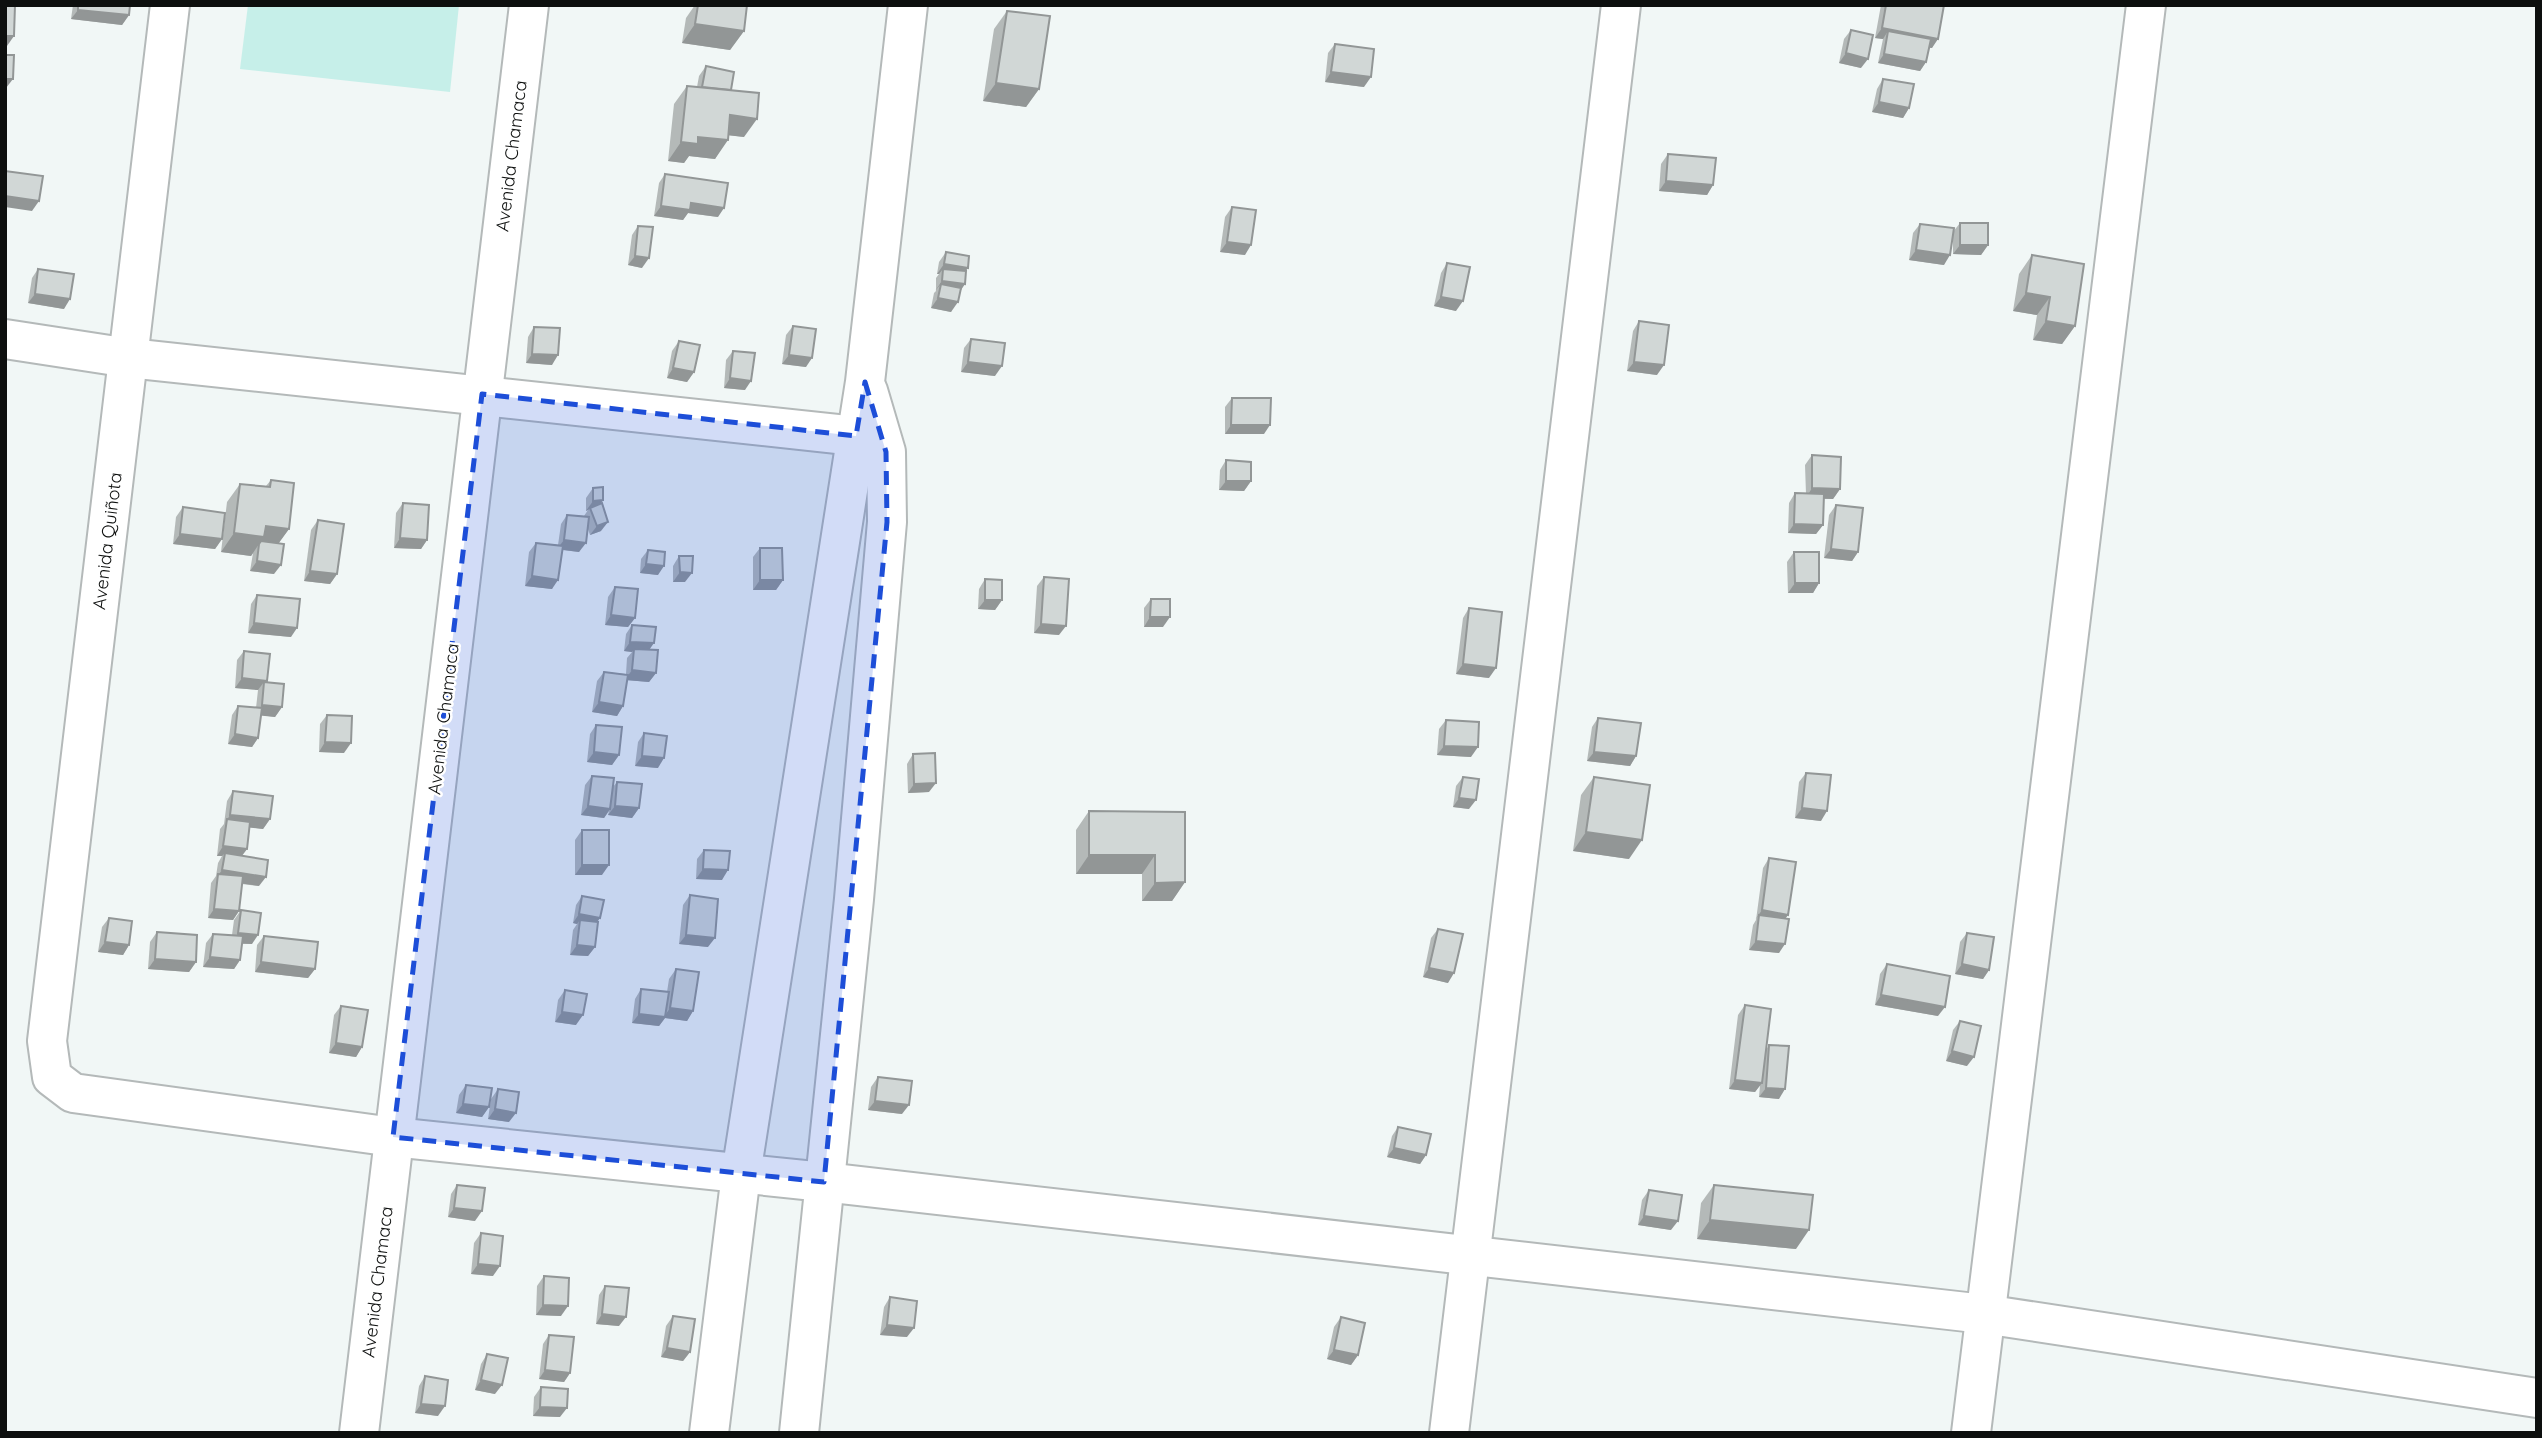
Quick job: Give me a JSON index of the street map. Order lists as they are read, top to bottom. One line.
{"streets":{"street":["Avenida Chamaca","Avenida Quiñota"]},"crossings":[["Avenida Chamaca","Avenida Quiñota"]]}
